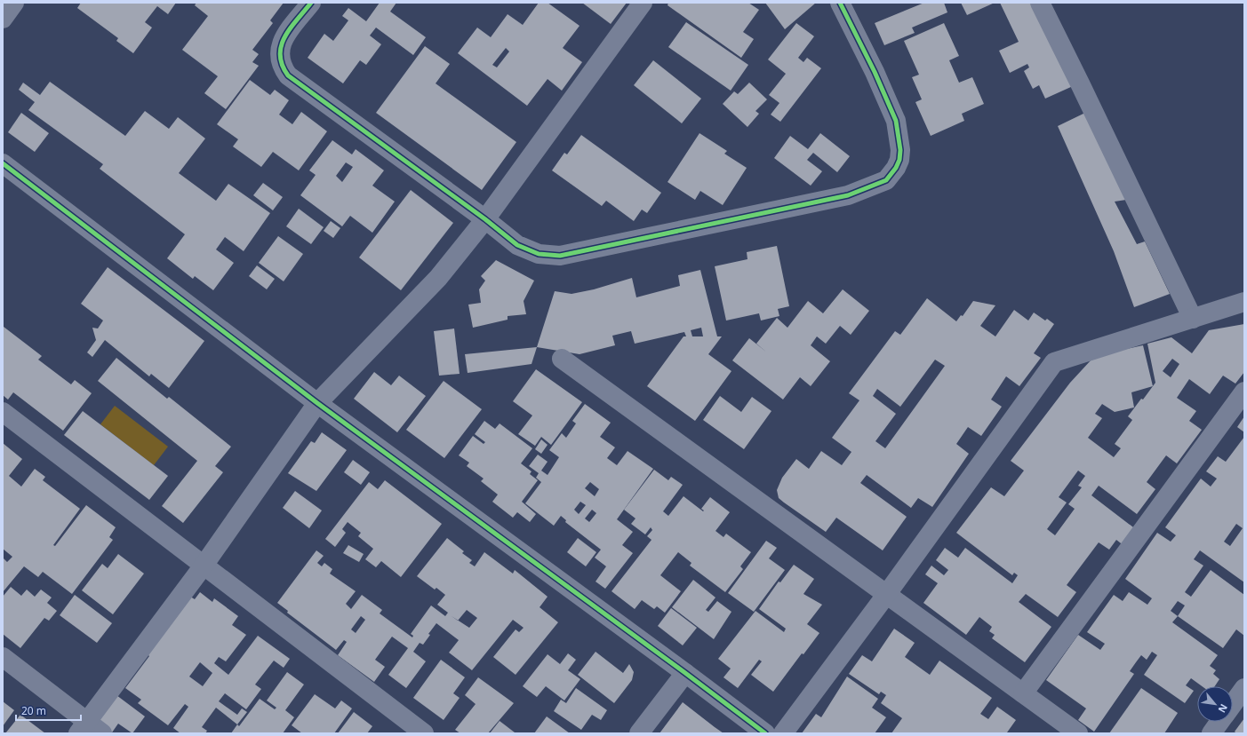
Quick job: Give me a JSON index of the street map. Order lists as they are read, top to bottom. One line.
{"scale_bar":"20 m","north":"bottom right"}
